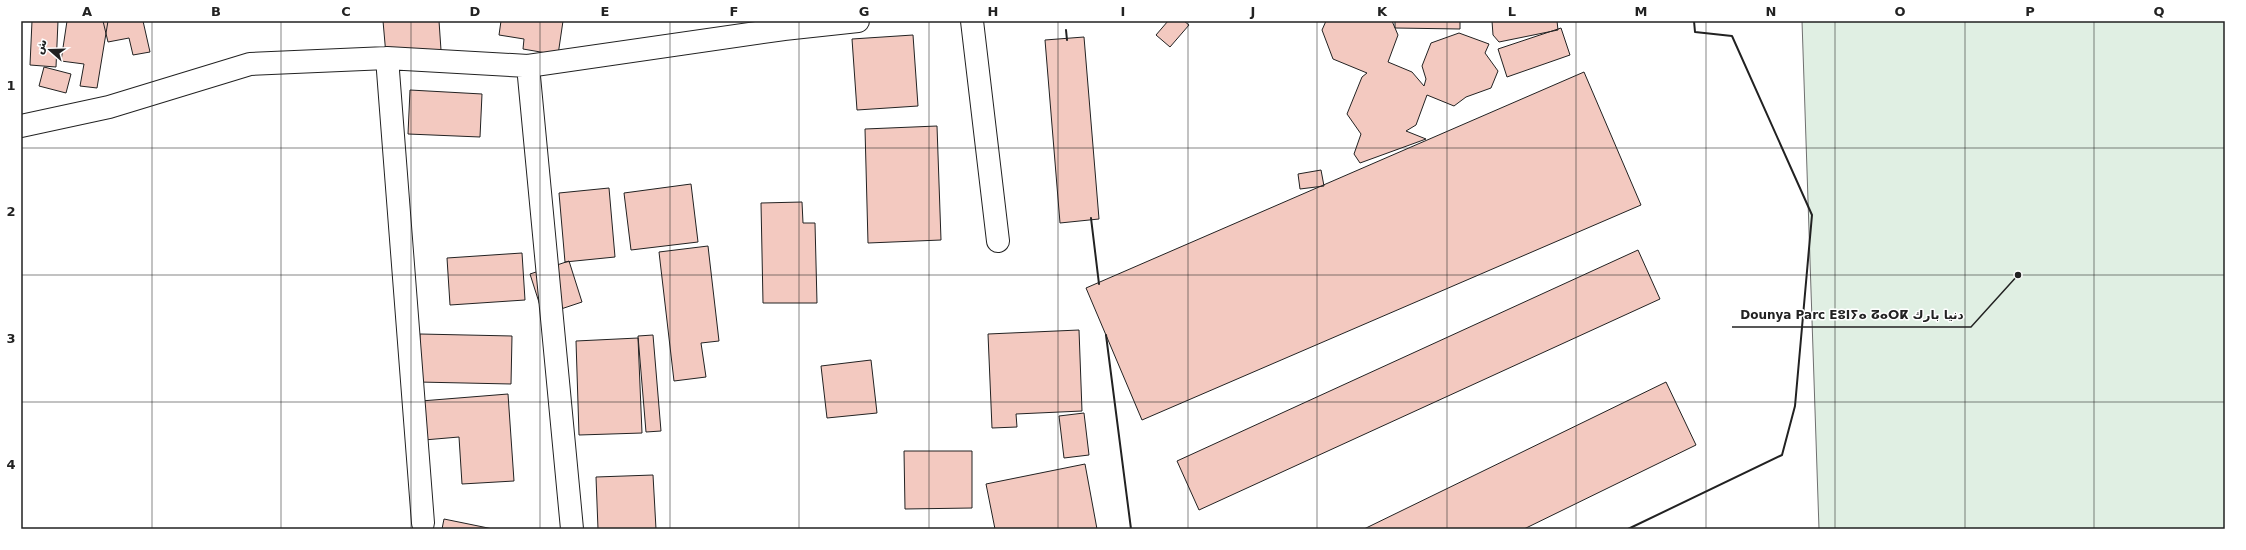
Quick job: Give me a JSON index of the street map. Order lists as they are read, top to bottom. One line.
{"places":["Dounya Parc ⴹⵓⵏⵢⴰ ⵒⴰⵔⴽ دنيا بارك"],"north":"left","grid":{"columns":["A","B","C","D","E","F","G","H","I","J","K","L","M","N","O","P","Q"],"rows":["1","2","3","4"]}}
